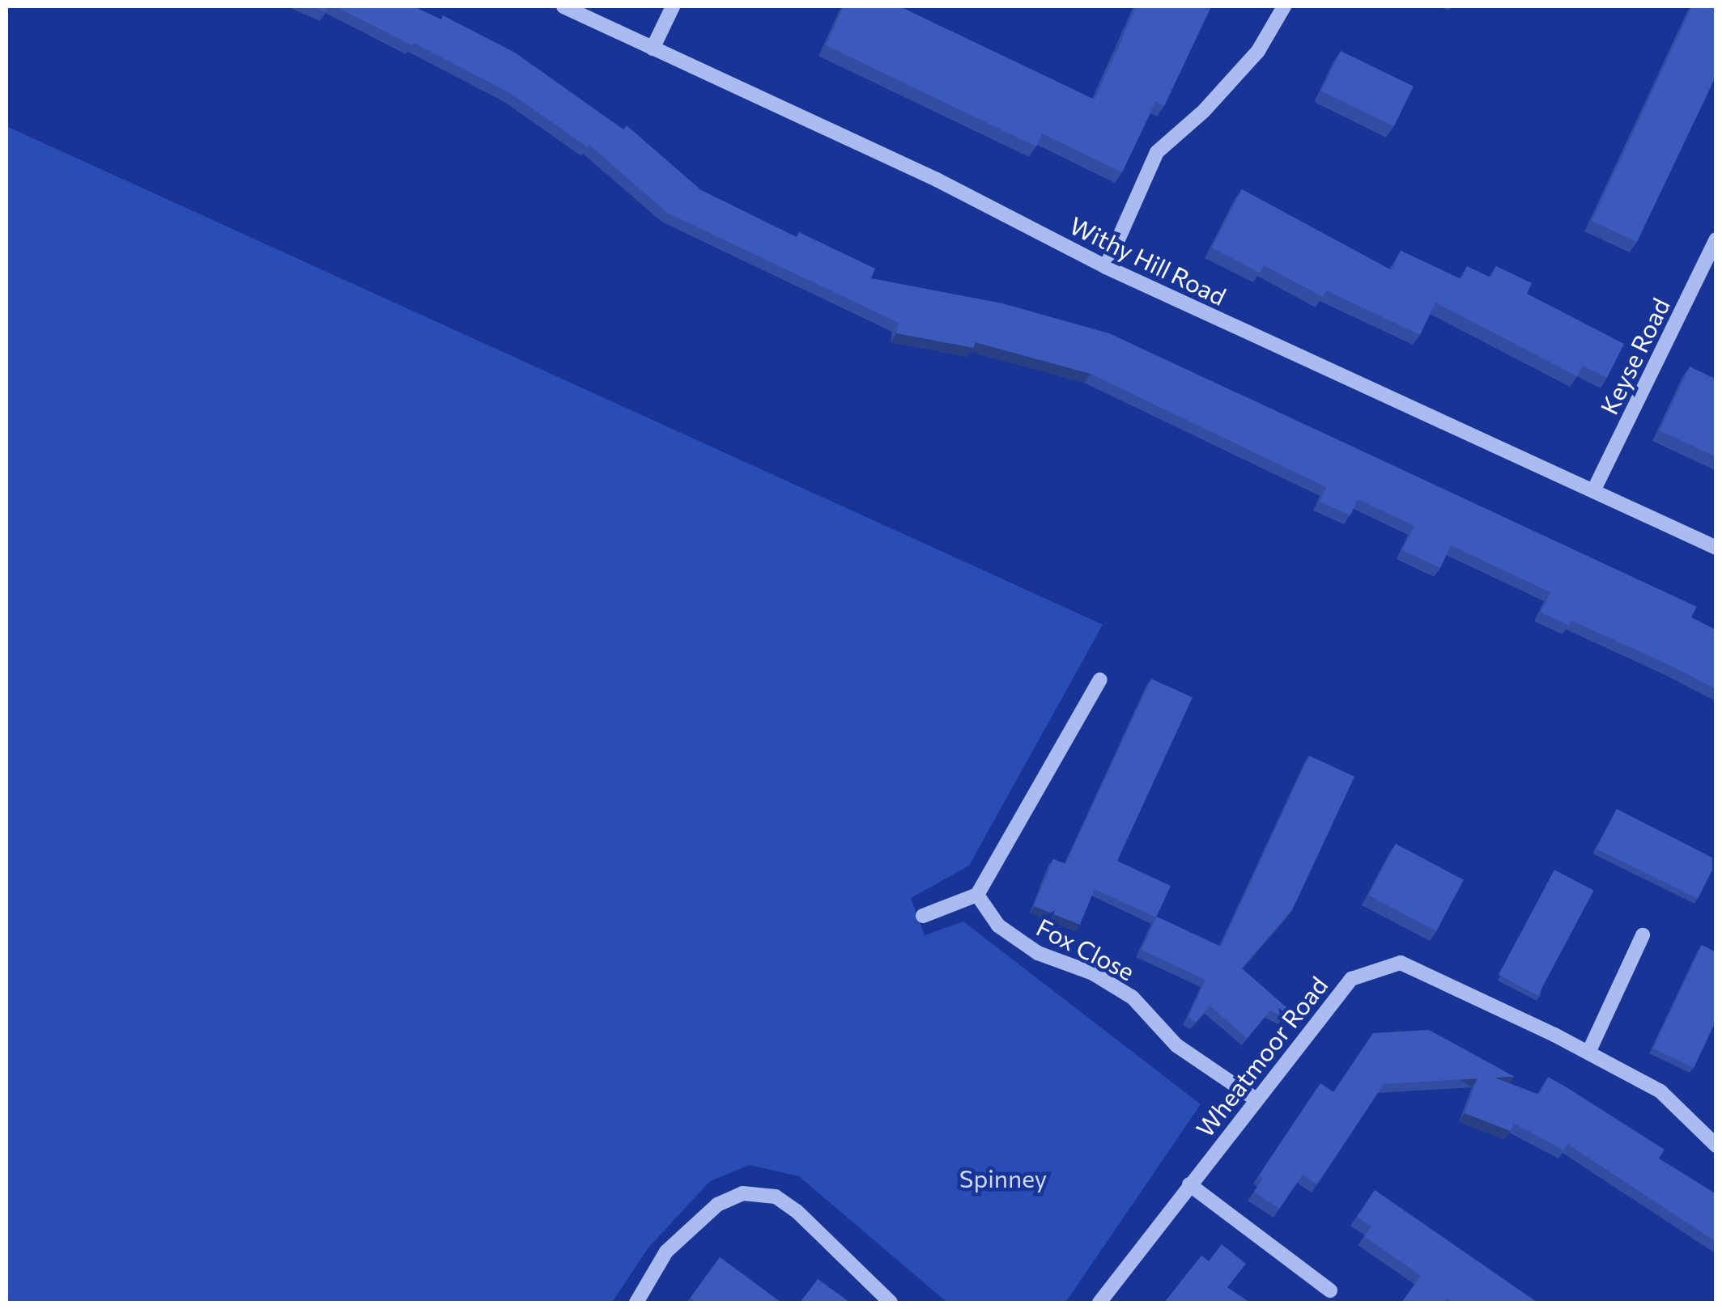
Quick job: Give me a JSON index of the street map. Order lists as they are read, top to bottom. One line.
{"streets":{"street":["Withy Hill Road","Keyse Road","Fox Close","Wheatmoor Road"]},"crossings":[["Withy Hill Road","Keyse Road"],["Fox Close","Wheatmoor Road"]],"parks":["Spinney"]}
